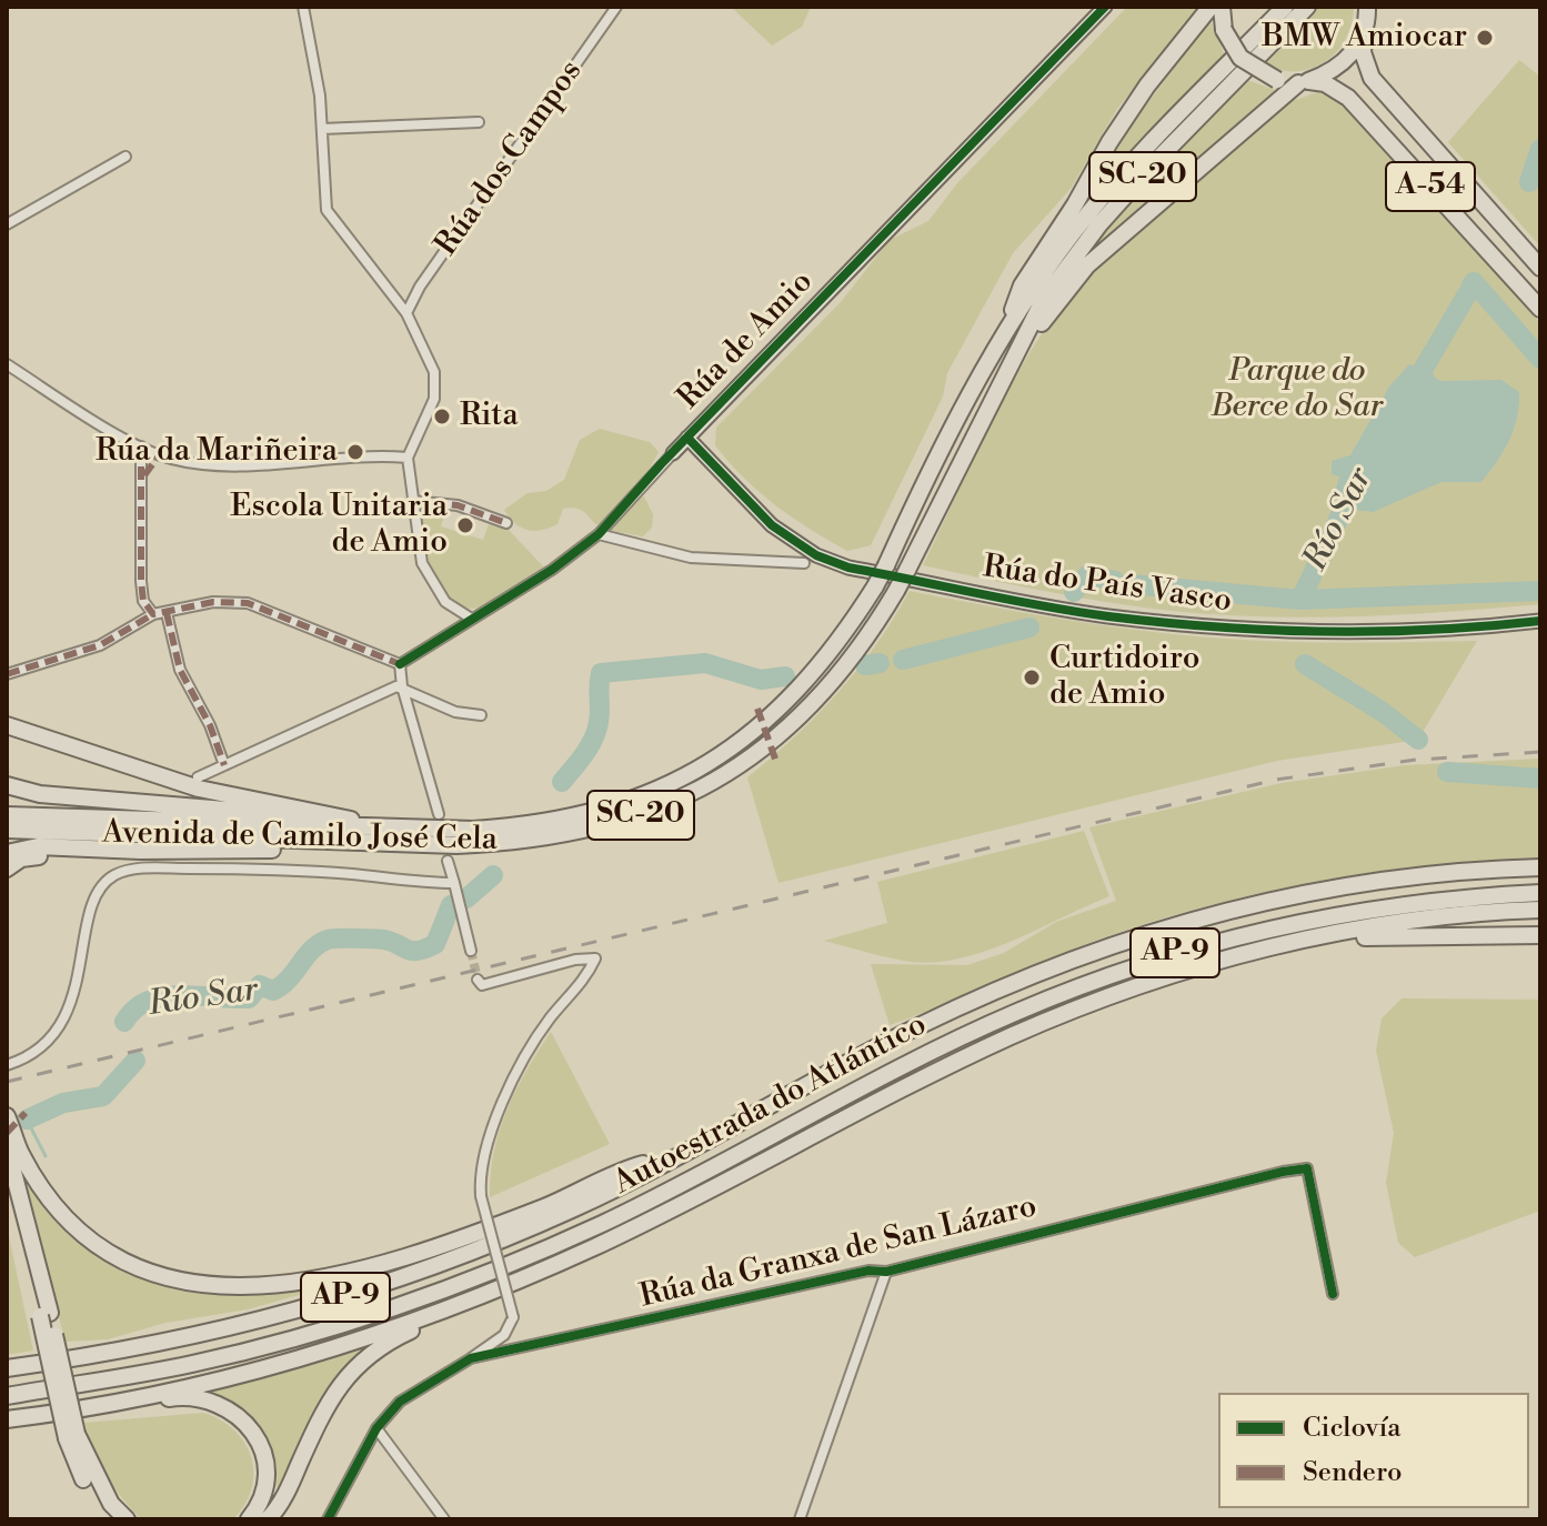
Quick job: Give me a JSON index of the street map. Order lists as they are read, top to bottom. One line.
{"streets":{"highway":["SC-20","A-54","Avenida de Camilo José Cela","AP-9","Autoestrada do Atlántico"],"street":["Rúa dos Campos","Rúa de Amio","Rúa do País Vasco","Rúa da Granxa de San Lázaro"]},"crossings":[["Rúa de Amio","Rúa do País Vasco"]],"water":["Río Sar"],"parks":["Parque do Berce do Sar"],"places":["BMW Amiocar","Rita","Rúa da Mariñeira","Escola Unitaria de Amio","Curtidoiro de Amio"],"legend":["Ciclovía","Sendero"]}
